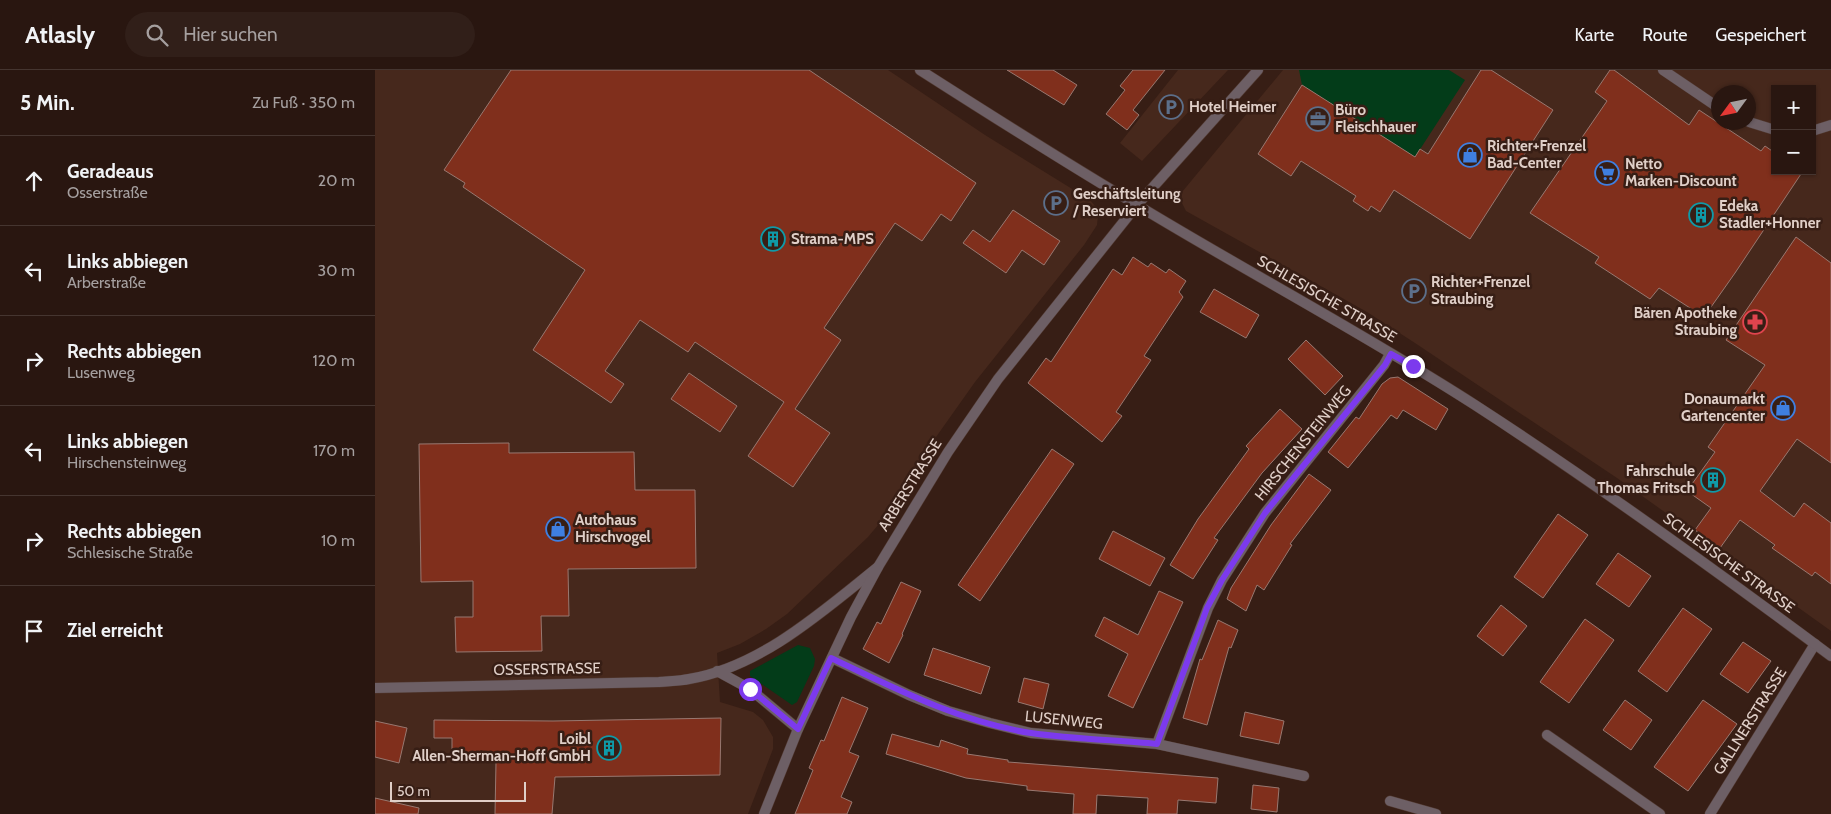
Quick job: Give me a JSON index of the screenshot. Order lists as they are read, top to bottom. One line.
{"streets":{"street":["SCHLESISCHE STRASSE","HIRSCHENSTEINWEG","ARBERSTRASSE","OSSERSTRASSE","LUSENWEG","GALLNERSTRASSE"]},"crossings":[["SCHLESISCHE STRASSE","HIRSCHENSTEINWEG"],["SCHLESISCHE STRASSE","ARBERSTRASSE"],["SCHLESISCHE STRASSE","GALLNERSTRASSE"],["HIRSCHENSTEINWEG","LUSENWEG"],["ARBERSTRASSE","OSSERSTRASSE"],["ARBERSTRASSE","LUSENWEG"]],"places":{"parking":["Hotel Heimer","Geschäftsleitung / Reserviert","Richter+Frenzel Straubing"],"office":["Büro Fleischhauer"],"shop":["Richter+Frenzel Bad-Center","Donaumarkt Gartencenter","Autohaus Hirschvogel"],"supermarket":["Netto Marken-Discount"],"building":["Edeka Stadler+Honner","Strama-MPS","Fahrschule Thomas Fritsch","Loibl Allen-Sherman-Hoff GmbH"],"pharmacy":["Bären Apotheke Straubing"]},"scale_bar":"50 m","north":"bottom left","page":{"header":"Atlasly","search":"Hier suchen","nav":["Karte","Route","Gespeichert"],"heading":["5 Min.","Zu Fuß · 350 m"],"map_buttons":["+","−"],"list":[["Geradeaus","Osserstraße","20 m"],["Links abbiegen","Arberstraße","30 m"],["Rechts abbiegen","Lusenweg","120 m"],["Links abbiegen","Hirschensteinweg","170 m"],["Rechts abbiegen","Schlesische Straße","10 m"],"Ziel erreicht"],"scale":"50 m"}}
